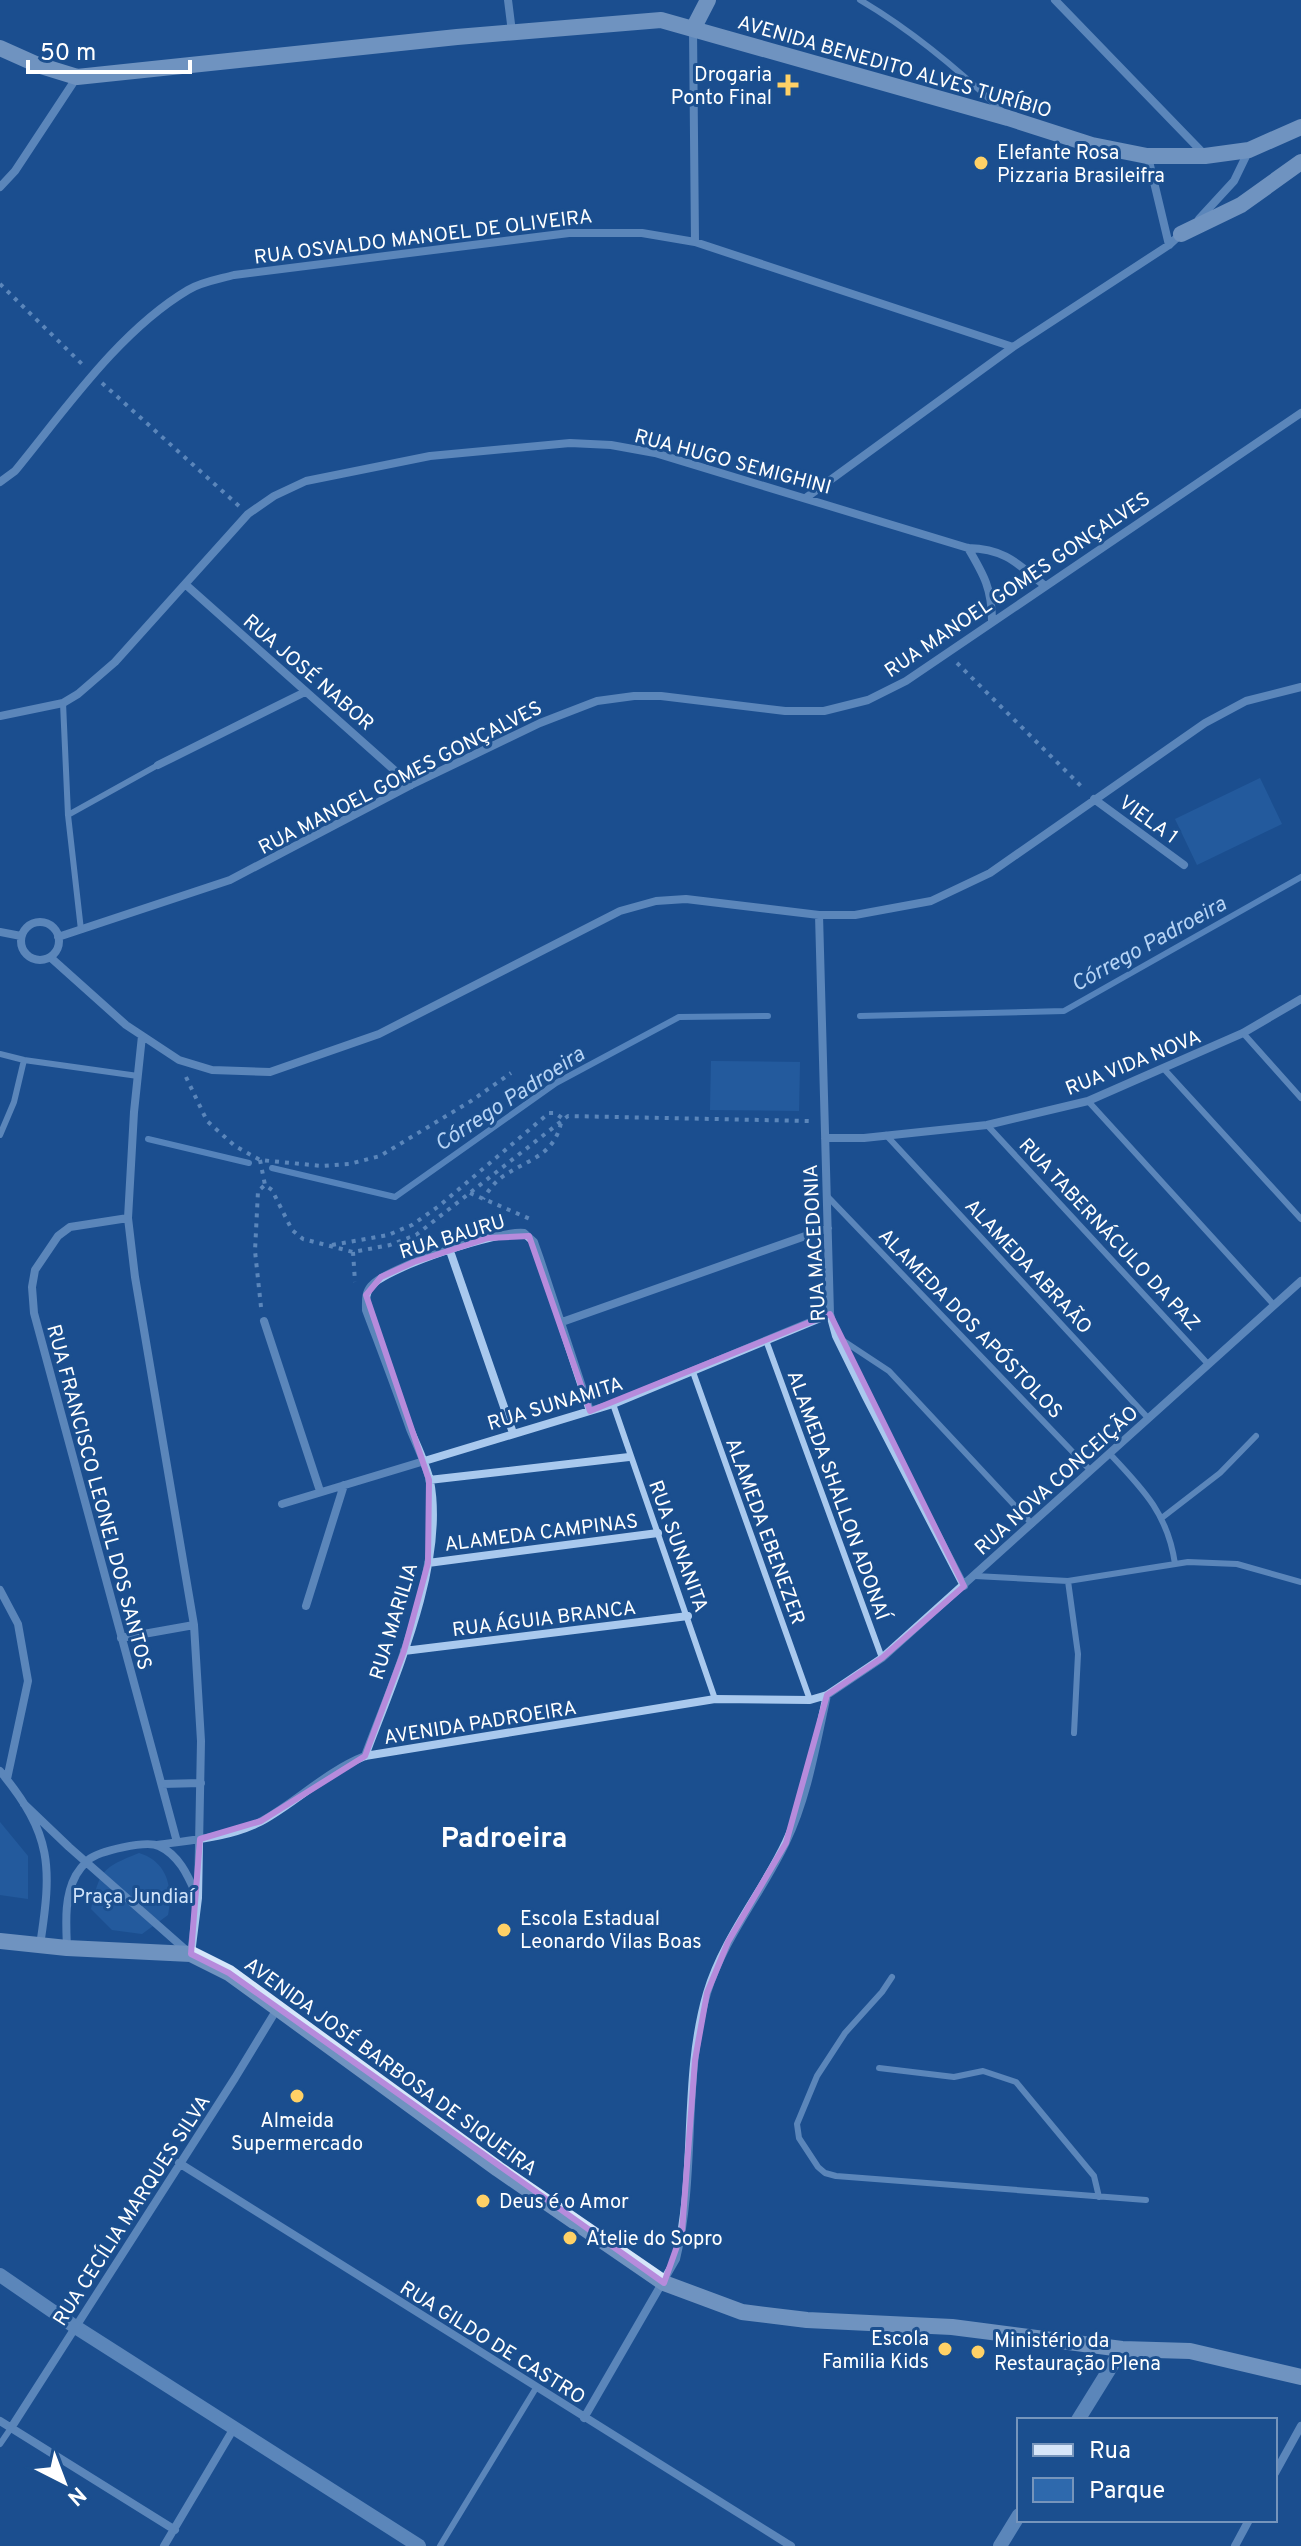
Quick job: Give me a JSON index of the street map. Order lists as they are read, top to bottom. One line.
{"streets":{"main road":["AVENIDA BENEDITO ALVES TURÍBIO","AVENIDA JOSÉ BARBOSA DE SIQUEIRA"],"street":["RUA OSVALDO MANOEL DE OLIVEIRA","RUA HUGO SEMIGHINI","RUA MANOEL GOMES GONÇALVES","RUA JOSÉ NABOR","VIELA 1","RUA VIDA NOVA","RUA BAURU","RUA MACEDONIA","RUA SUNAMITA","RUA NOVA CONCEIÇÃO","RUA FRANCISCO LEONEL DOS SANTOS","ALAMEDA CAMPINAS","RUA ÁGUIA BRANCA","RUA MARILIA","AVENIDA PADROEIRA","RUA CECÍLIA MARQUES SILVA","RUA GILDO DE CASTRO"],"lane":["RUA TABERNÁCULO DA PAZ","ALAMEDA ABRAÃO","ALAMEDA DOS APÓSTOLOS","ALAMEDA SHALLON ADONAÍ","ALAMEDA EBENEZER","RUA SUNANITA"]},"crossings":[["RUA HUGO SEMIGHINI","RUA MANOEL GOMES GONÇALVES"],["RUA HUGO SEMIGHINI","RUA JOSÉ NABOR"],["RUA MANOEL GOMES GONÇALVES","RUA JOSÉ NABOR"],["RUA VIDA NOVA","RUA TABERNÁCULO DA PAZ"],["RUA VIDA NOVA","RUA MACEDONIA"],["RUA VIDA NOVA","ALAMEDA ABRAÃO"],["RUA TABERNÁCULO DA PAZ","RUA NOVA CONCEIÇÃO"],["RUA BAURU","RUA SUNAMITA"],["RUA BAURU","RUA MARILIA"],["RUA MACEDONIA","ALAMEDA DOS APÓSTOLOS"],["RUA MACEDONIA","RUA SUNAMITA"],["RUA MACEDONIA","RUA NOVA CONCEIÇÃO"],["ALAMEDA ABRAÃO","RUA NOVA CONCEIÇÃO"],["ALAMEDA DOS APÓSTOLOS","RUA NOVA CONCEIÇÃO"],["RUA SUNAMITA","ALAMEDA SHALLON ADONAÍ"],["RUA SUNAMITA","ALAMEDA EBENEZER"],["RUA SUNAMITA","RUA SUNANITA"],["RUA SUNAMITA","RUA MARILIA"],["RUA NOVA CONCEIÇÃO","ALAMEDA SHALLON ADONAÍ"],["RUA NOVA CONCEIÇÃO","AVENIDA PADROEIRA"],["RUA FRANCISCO LEONEL DOS SANTOS","AVENIDA PADROEIRA"],["ALAMEDA EBENEZER","AVENIDA PADROEIRA"],["ALAMEDA CAMPINAS","RUA SUNANITA"],["ALAMEDA CAMPINAS","RUA MARILIA"],["RUA SUNANITA","RUA ÁGUIA BRANCA"],["RUA SUNANITA","AVENIDA PADROEIRA"],["RUA ÁGUIA BRANCA","RUA MARILIA"],["RUA MARILIA","AVENIDA PADROEIRA"],["AVENIDA JOSÉ BARBOSA DE SIQUEIRA","RUA CECÍLIA MARQUES SILVA"],["RUA CECÍLIA MARQUES SILVA","RUA GILDO DE CASTRO"]],"districts":["Padroeira"],"water":["Córrego Padroeira"],"parks":["Praça Jundiaí"],"places":{"health":["Drogaria Ponto Final"],"other":["Elefante Rosa Pizzaria Brasileifra","Escola Estadual Leonardo Vilas Boas","Almeida Supermercado","Deus é o Amor","Atelie do Sopro","Escola Familia Kids","Ministério da Restauração Plena"]},"legend":["Rua","Parque"],"scale_bar":"50 m","north":"bottom right"}
